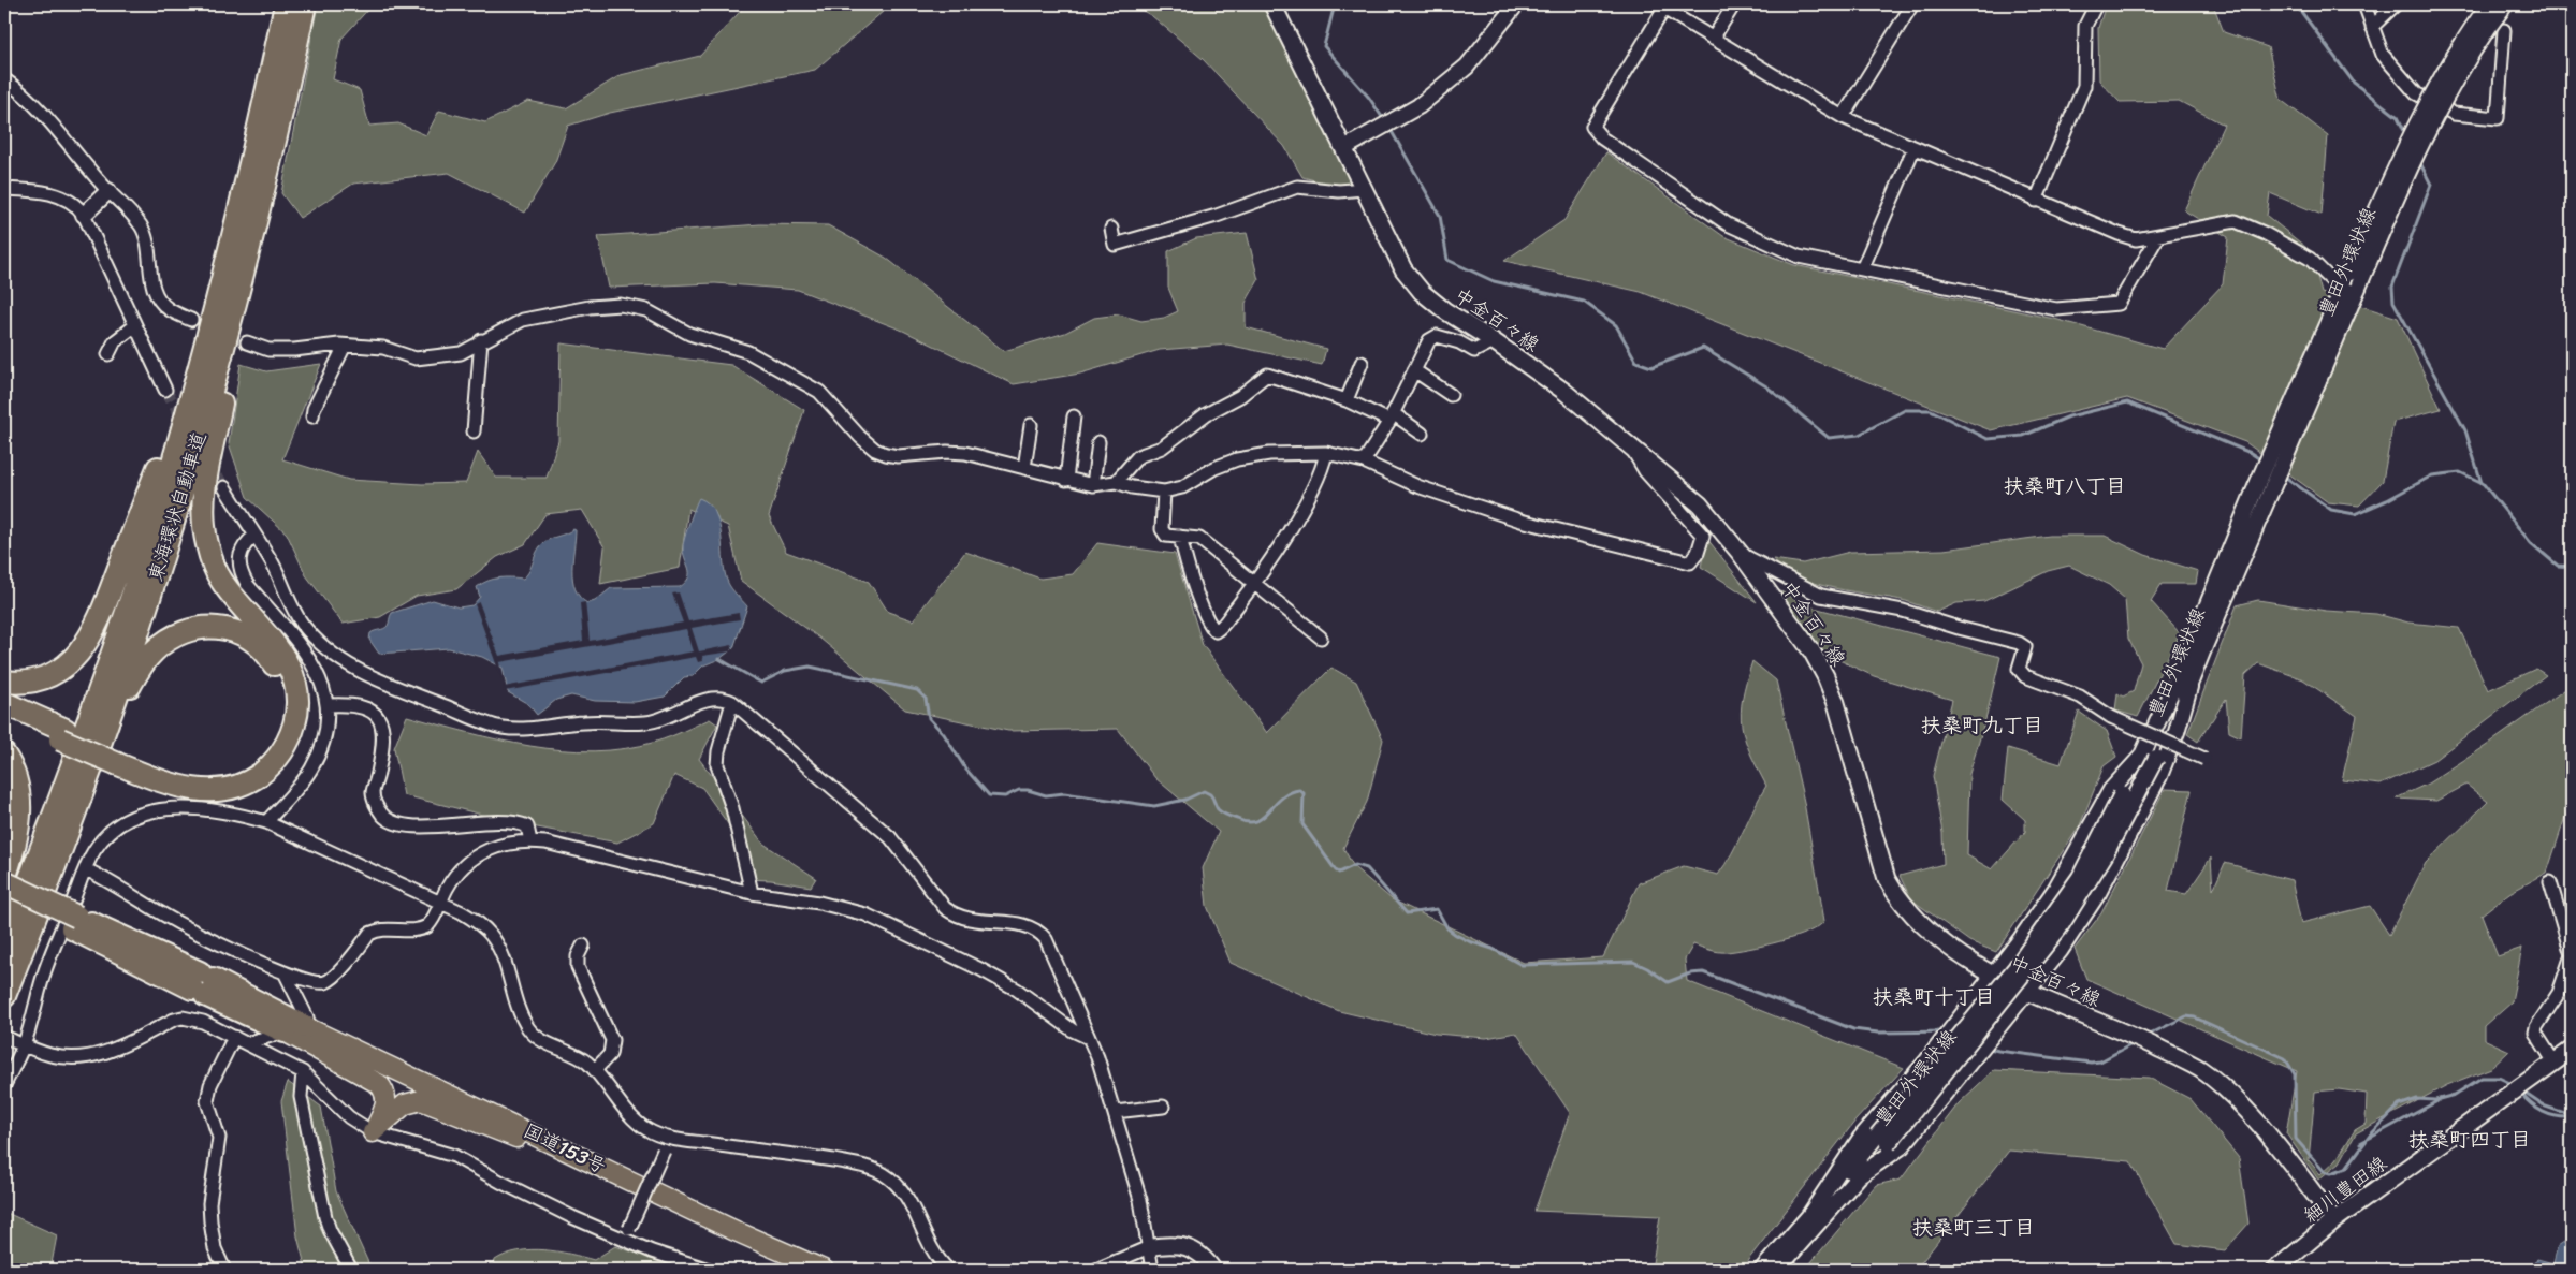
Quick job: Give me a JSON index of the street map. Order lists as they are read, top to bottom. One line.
{"streets":{"highway":["東海環状自動車道","国道153号"],"main road":["中金百々線","細川豊田線"],"street":["豊田外環状線"]},"crossings":[["中金百々線","細川豊田線"]],"districts":["扶桑町八丁目","扶桑町九丁目","扶桑町十丁目","扶桑町四丁目","扶桑町三丁目"]}
